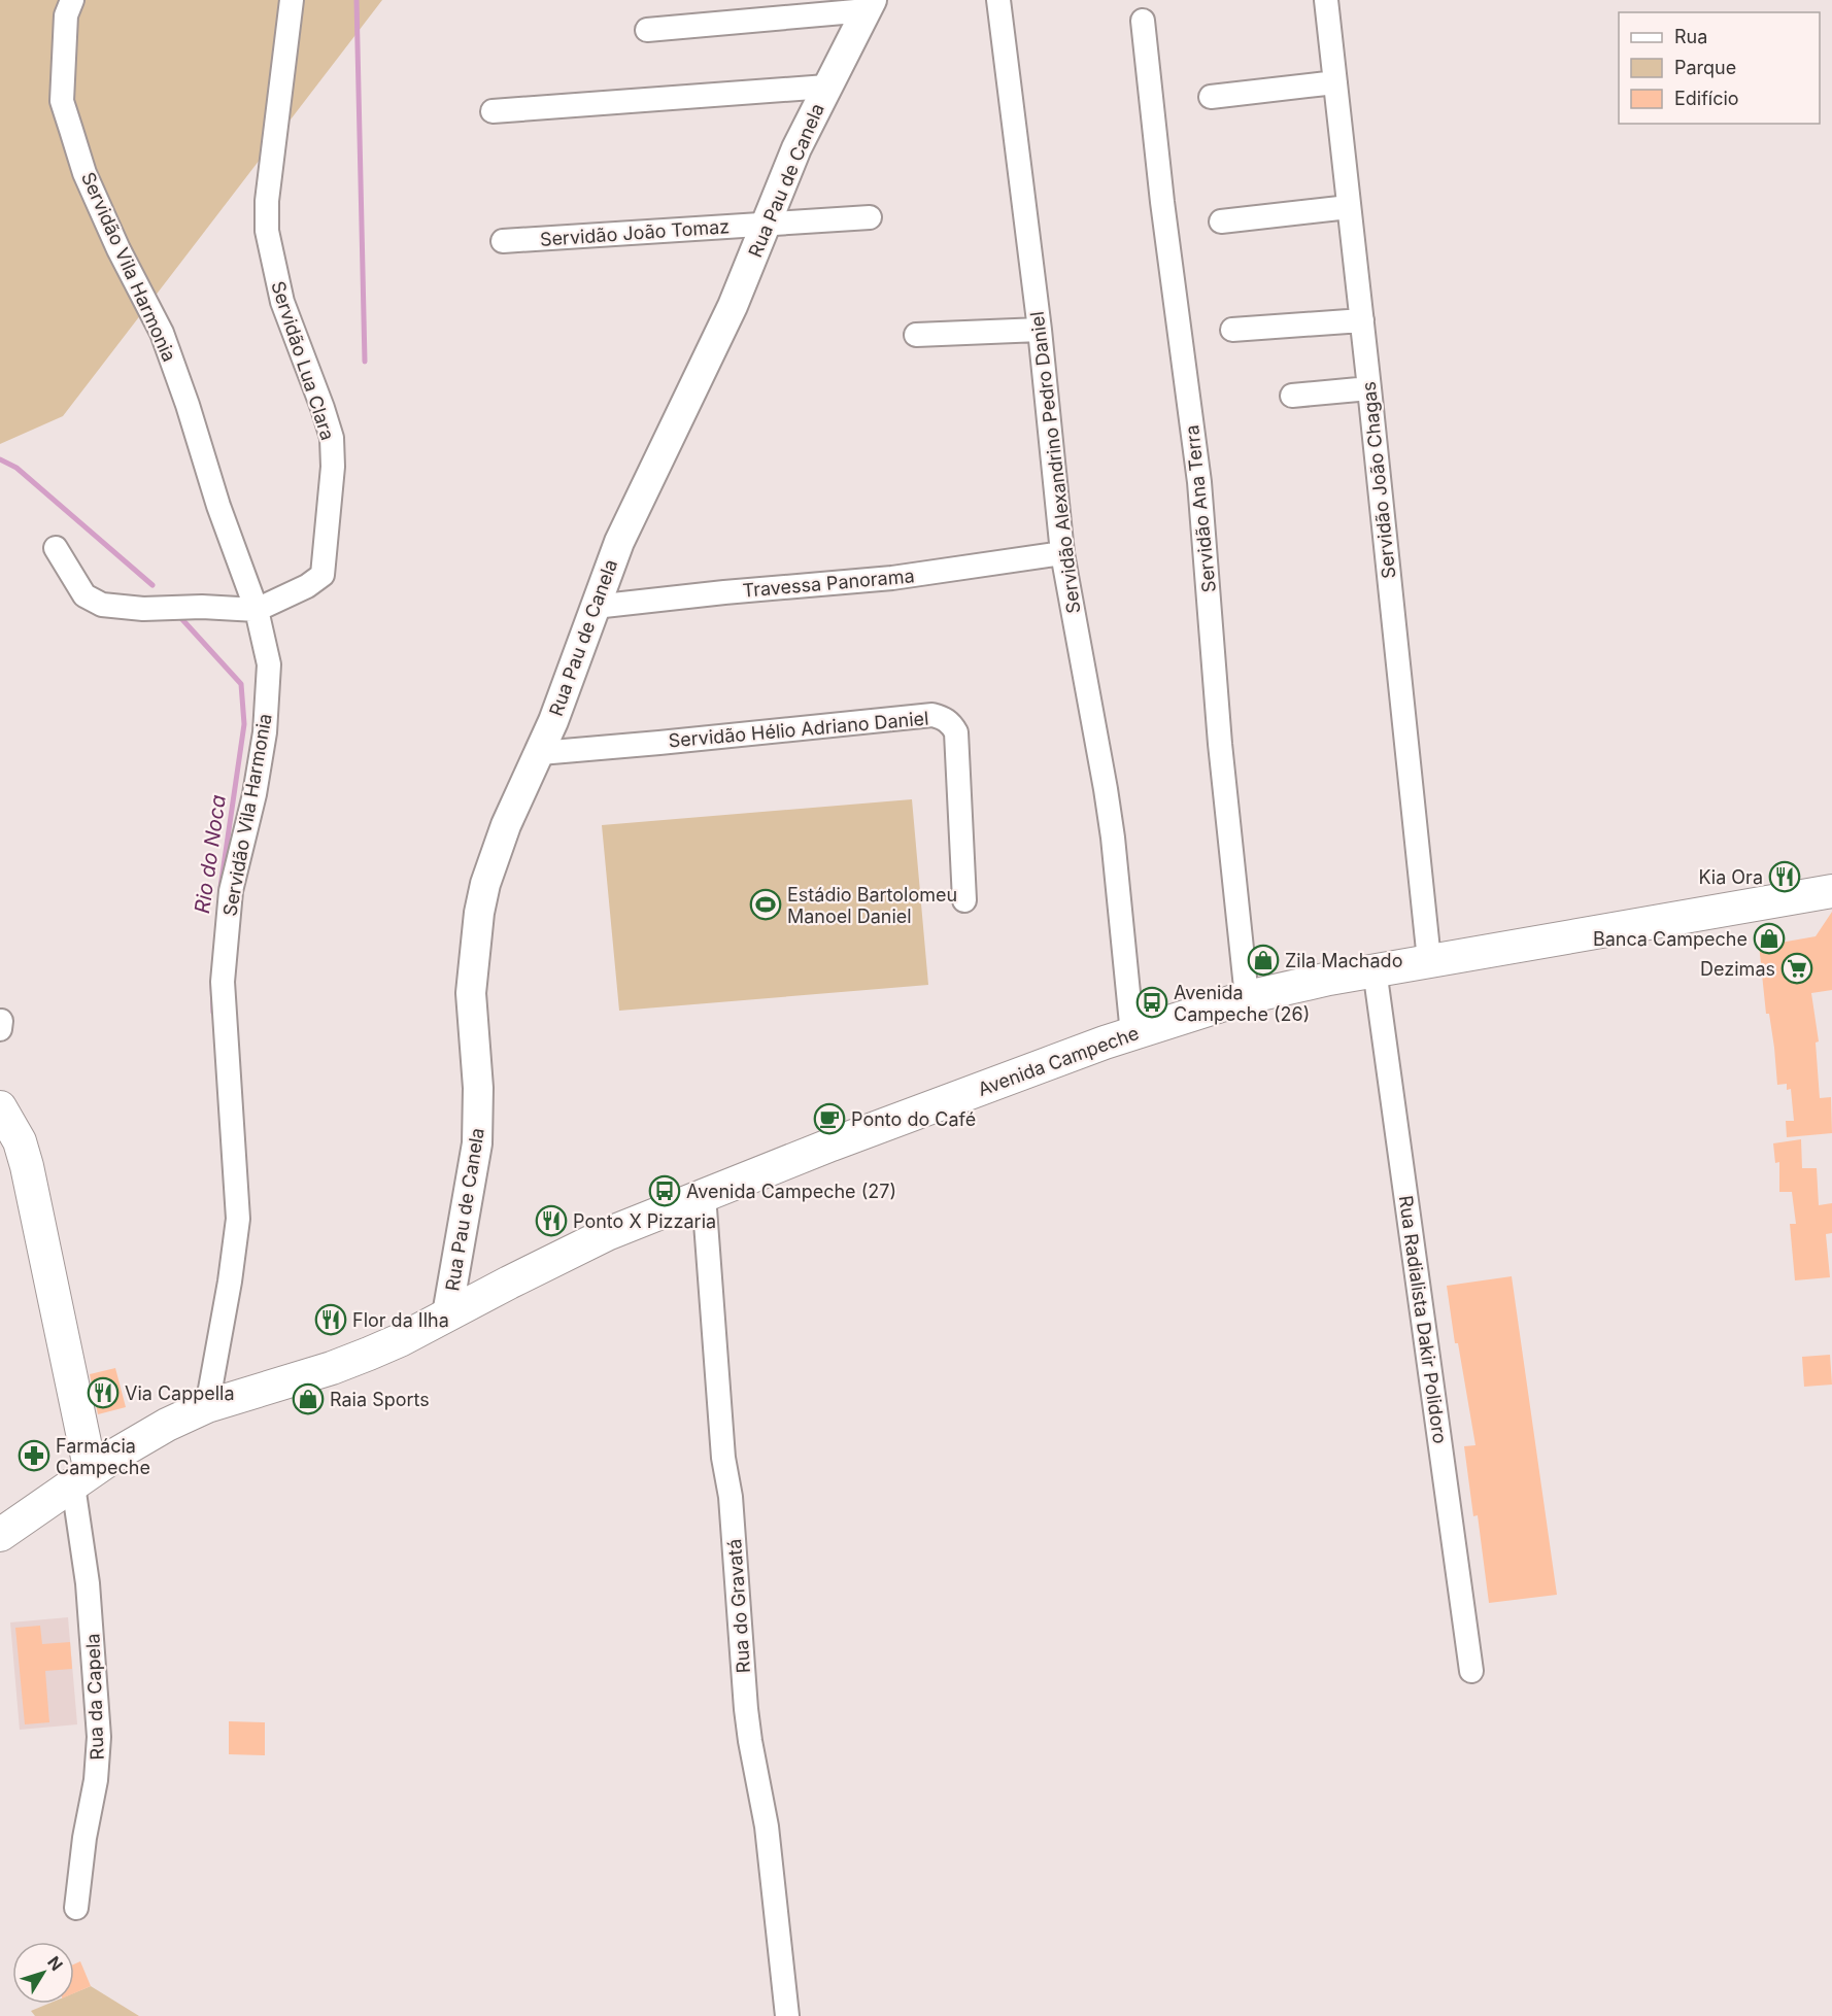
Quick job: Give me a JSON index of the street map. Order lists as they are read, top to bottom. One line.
{"streets":{"main road":["Avenida Campeche","Rua da Capela"],"street":["Rua Pau de Canela","Servidão João Tomaz","Servidão Vila Harmonia","Servidão Lua Clara","Servidão Alexandrino Pedro Daniel","Servidão João Chagas","Servidão Ana Terra","Travessa Panorama","Servidão Hélio Adriano Daniel","Rua Radialista Dakir Polidoro","Rua do Gravatá"]},"crossings":[["Rua Pau de Canela","Servidão João Tomaz"],["Rua Pau de Canela","Travessa Panorama"],["Rua Pau de Canela","Servidão Hélio Adriano Daniel"],["Rua Pau de Canela","Avenida Campeche"],["Servidão Vila Harmonia","Servidão Lua Clara"],["Servidão Vila Harmonia","Avenida Campeche"],["Servidão Alexandrino Pedro Daniel","Travessa Panorama"],["Servidão Alexandrino Pedro Daniel","Avenida Campeche"],["Servidão João Chagas","Avenida Campeche"],["Servidão Ana Terra","Avenida Campeche"],["Avenida Campeche","Rua Radialista Dakir Polidoro"],["Avenida Campeche","Rua do Gravatá"],["Avenida Campeche","Rua da Capela"]],"water":["Rio do Noca"],"places":{"restaurant":["Kia Ora","Ponto X Pizzaria","Flor da Ilha","Via Cappella"],"sports":["Estádio Bartolomeu Manoel Daniel"],"shop":["Banca Campeche","Zila Machado","Raia Sports"],"supermarket":["Dezimas"],"bus stop":["Avenida Campeche (26)","Avenida Campeche (27)"],"cafe":["Ponto do Café"],"pharmacy":["Farmácia Campeche"]},"legend":["Rua","Parque","Edifício"],"north":"top right"}
